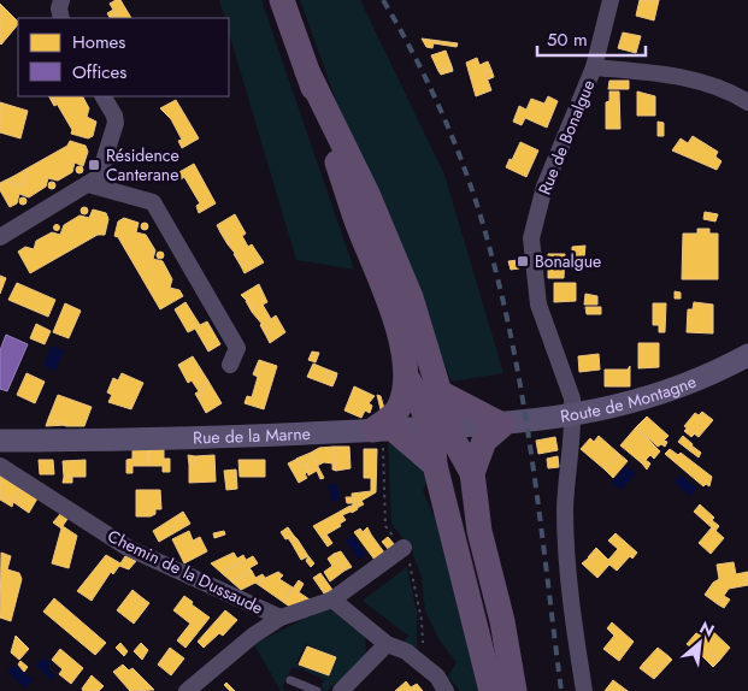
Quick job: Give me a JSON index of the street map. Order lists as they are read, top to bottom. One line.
{"streets":{"main road":["Route de Montagne","Rue de la Marne"],"street":["Rue de Bonalgue","Chemin de la Dussaude"]},"crossings":[["Rue de Bonalgue","Route de Montagne"],["Route de Montagne","Rue de la Marne"]],"places":{"transit":["Résidence Canterane","Bonalgue"]},"legend":["Homes","Offices"],"scale_bar":"50 m","north":"top right"}
